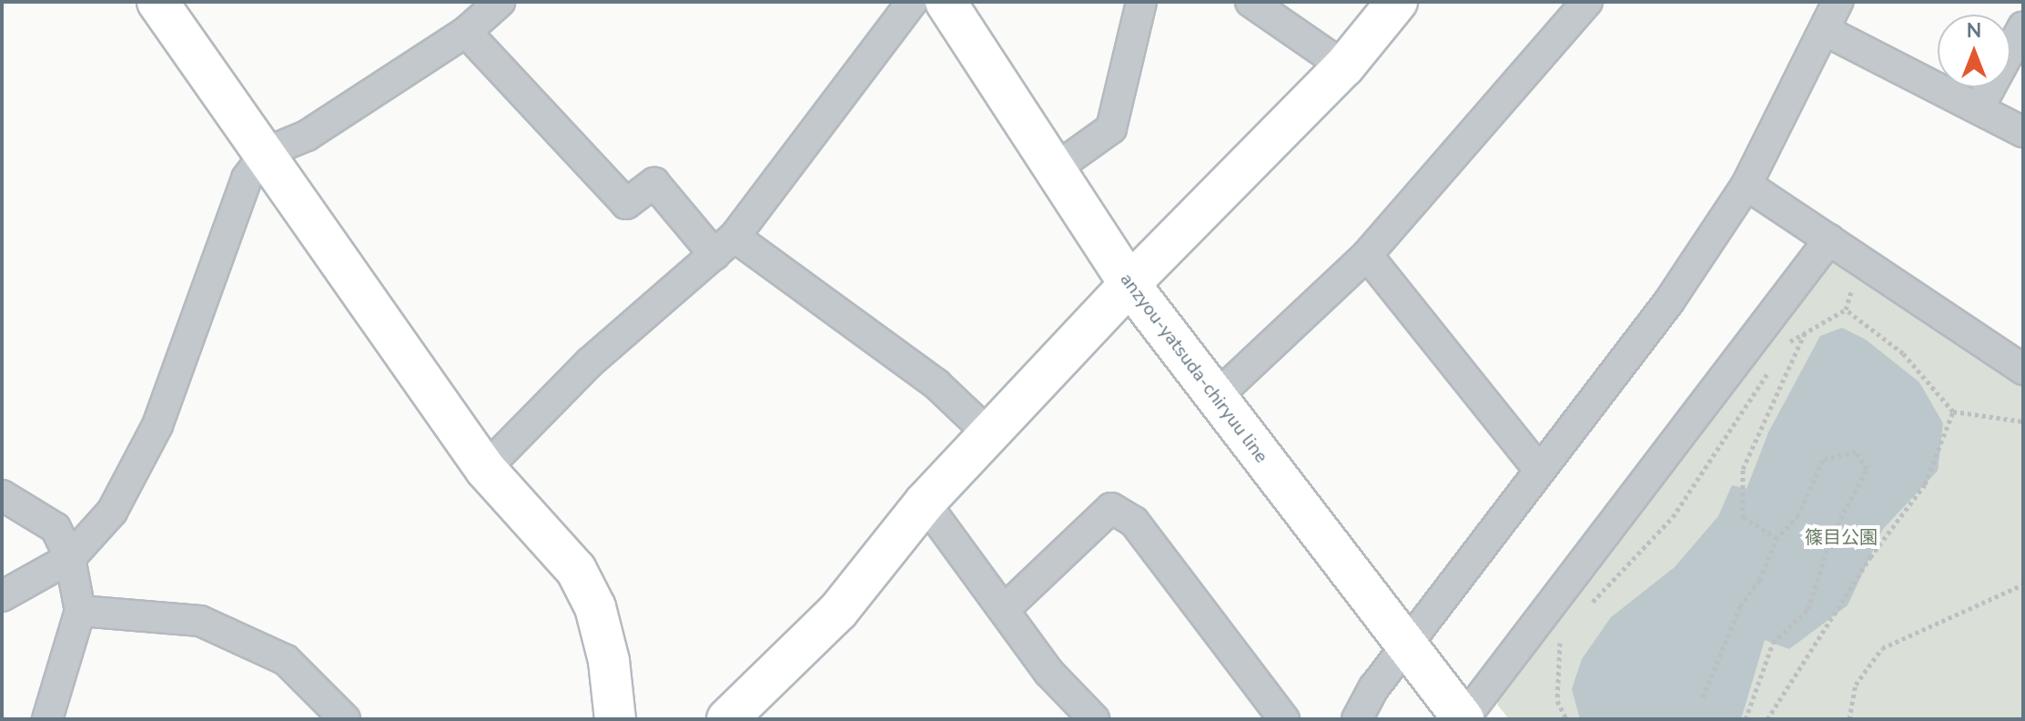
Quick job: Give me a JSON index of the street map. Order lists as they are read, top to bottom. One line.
{"streets":{"street":["anzyou-yatsuda-chiryuu line"]},"parks":["篠目公園"],"north":"top"}
